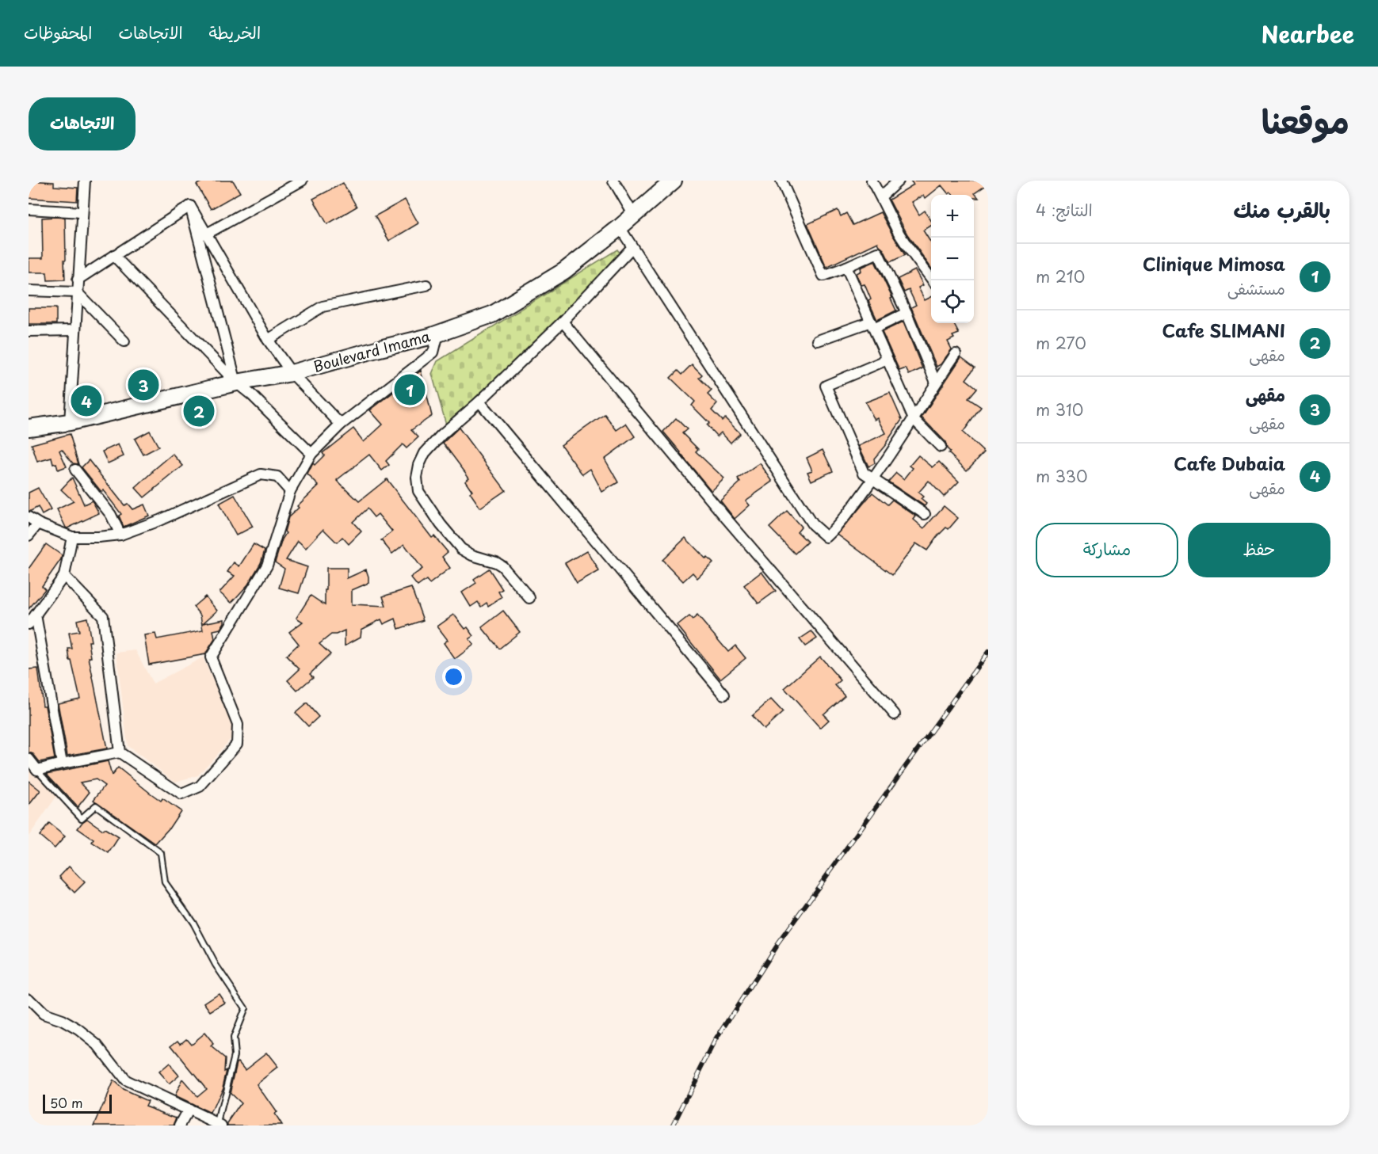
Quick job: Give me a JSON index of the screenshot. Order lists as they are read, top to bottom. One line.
{"streets":{"main road":["Boulevard Imama"]},"scale_bar":"50 m","page":{"header":"Nearbee","nav":["الخريطة","الاتجاهات","المحفوظات"],"title":"موقعنا","buttons":["الاتجاهات",["حفظ","مشاركة"]],"heading":["بالقرب منك","النتائج: 4"],"map_buttons":["+","−"],"list":[{"mark":"1","name":"Clinique Mimosa","note":"مستشفى","value":"210 m"},{"mark":"2","name":"Cafe SLIMANI","note":"مقهى","value":"270 m"},{"mark":"3","name":"مقهى","note":"مقهى","value":"310 m"},{"mark":"4","name":"Cafe Dubaia","note":"مقهى","value":"330 m"}],"pins":["3","1","4","2"],"scale":"50 m"}}
